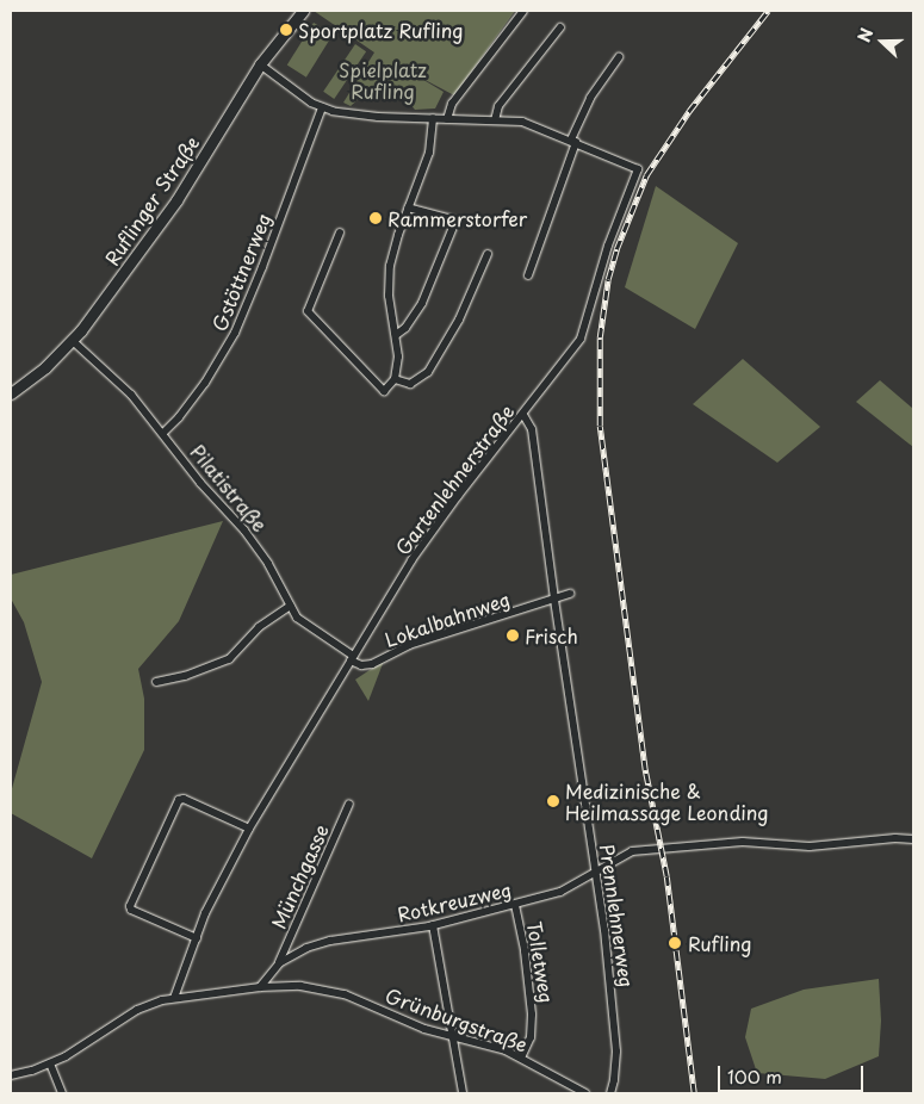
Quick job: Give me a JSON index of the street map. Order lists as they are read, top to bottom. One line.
{"streets":{"street":["Ruflinger Straße","Gstöttnerweg","Gartenlehnerstraße","Pilatistraße","Lokalbahnweg","Münchgasse","Rotkreuzweg","Prennlehnerweg","Tolletweg","Grünburgstraße"]},"crossings":[["Ruflinger Straße","Pilatistraße"],["Gstöttnerweg","Pilatistraße"],["Gartenlehnerstraße","Pilatistraße"],["Gartenlehnerstraße","Lokalbahnweg"],["Gartenlehnerstraße","Grünburgstraße"],["Pilatistraße","Lokalbahnweg"],["Lokalbahnweg","Prennlehnerweg"],["Münchgasse","Rotkreuzweg"],["Rotkreuzweg","Prennlehnerweg"],["Rotkreuzweg","Tolletweg"],["Rotkreuzweg","Grünburgstraße"],["Tolletweg","Grünburgstraße"]],"parks":["Spielplatz Rufling"],"places":["Sportplatz Rufling","Rammerstorfer","Frisch","Medizinische & Heilmassage Leonding","Rufling"],"scale_bar":"100 m","north":"left"}
